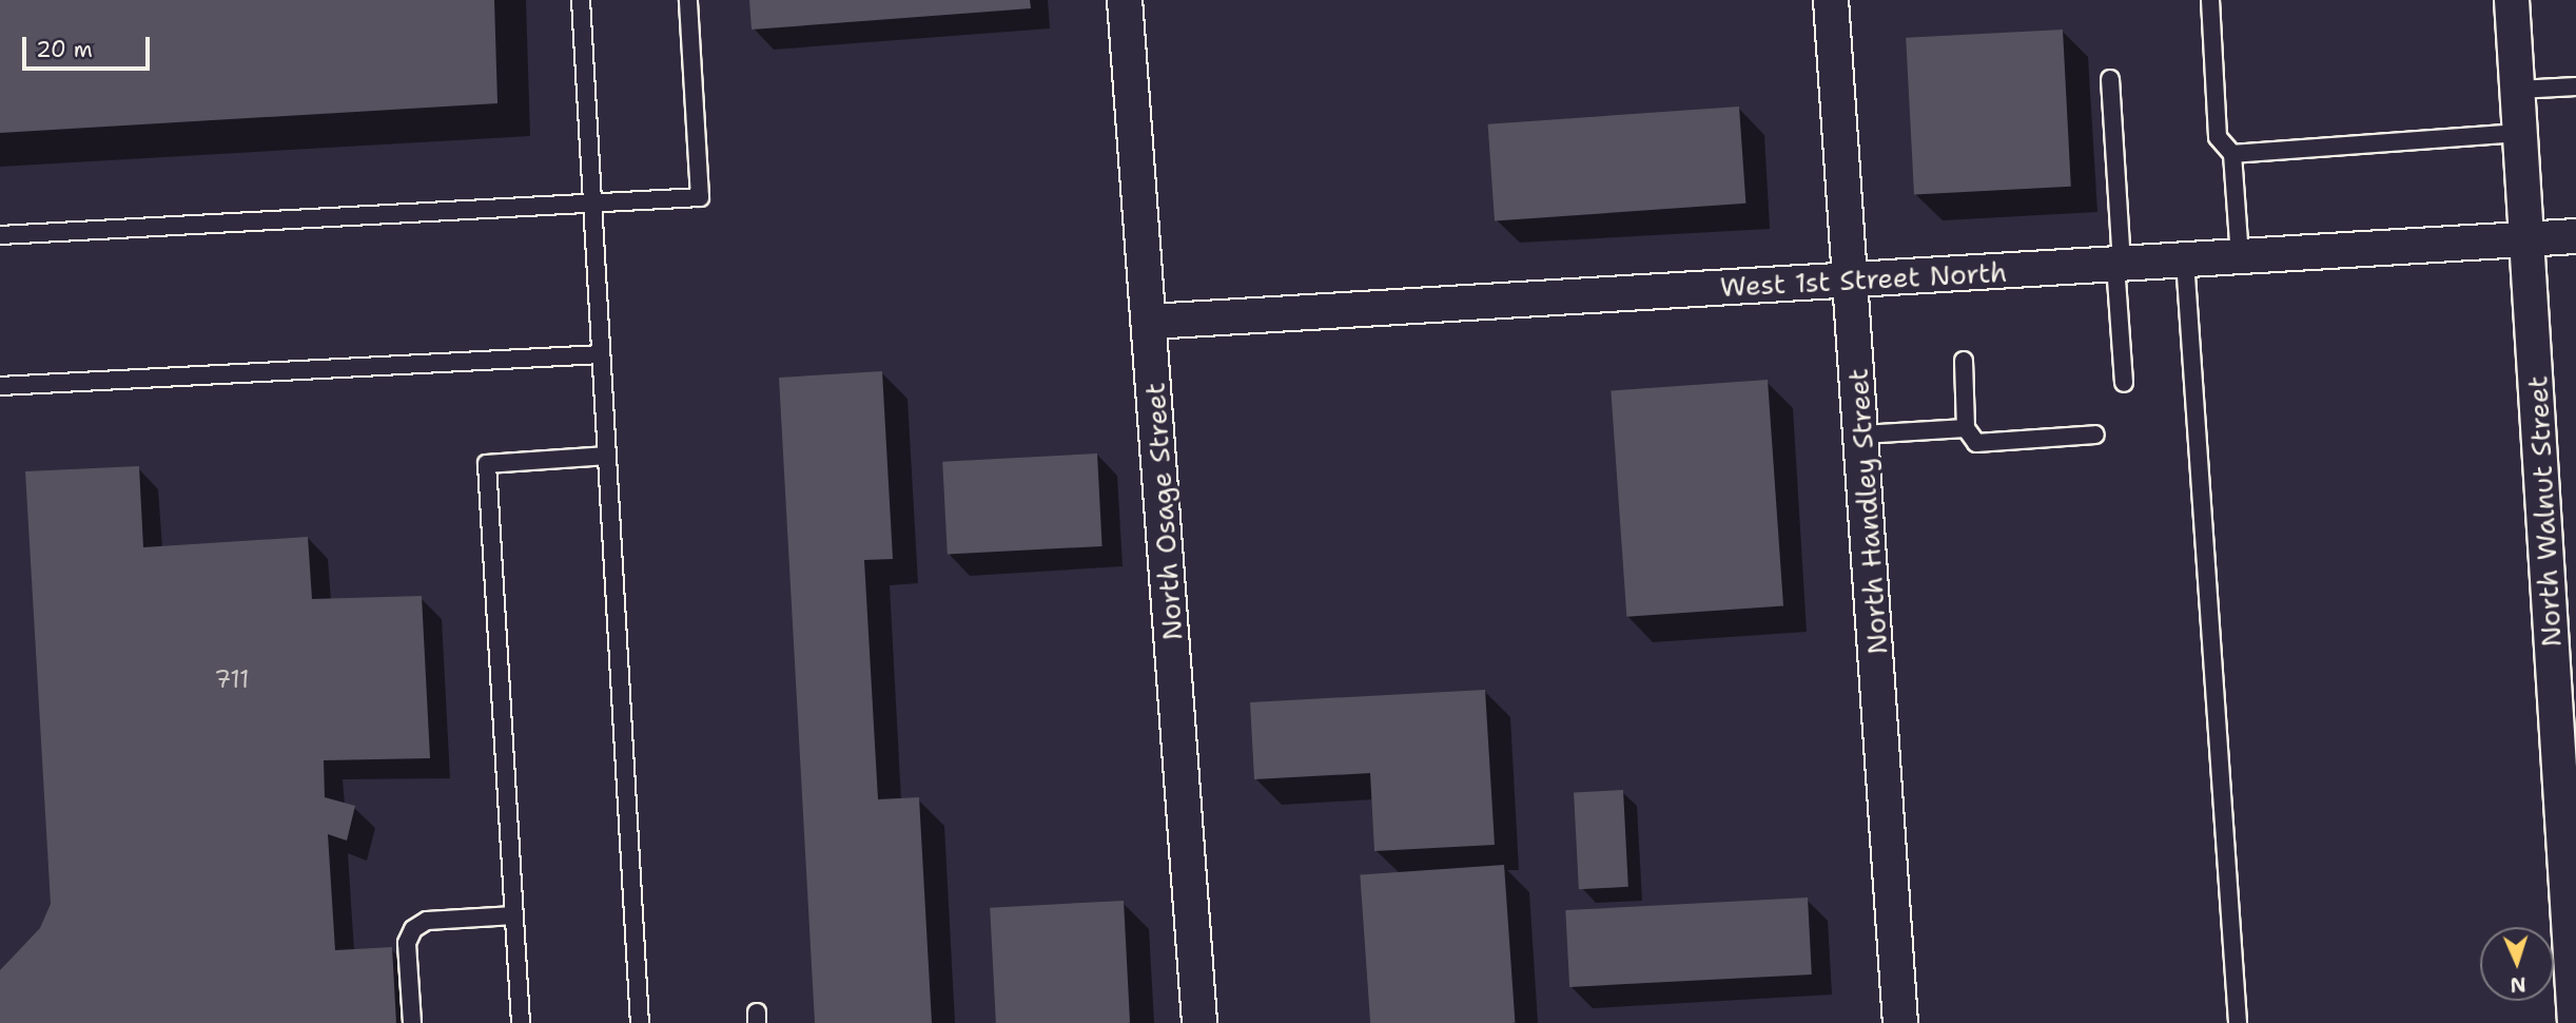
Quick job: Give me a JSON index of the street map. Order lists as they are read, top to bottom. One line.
{"streets":{"street":["West 1st Street North","North Osage Street","North Handley Street","North Walnut Street"]},"crossings":[["West 1st Street North","North Osage Street"],["West 1st Street North","North Handley Street"],["West 1st Street North","North Walnut Street"]],"house_numbers":["711"],"scale_bar":"20 m","north":"bottom"}
